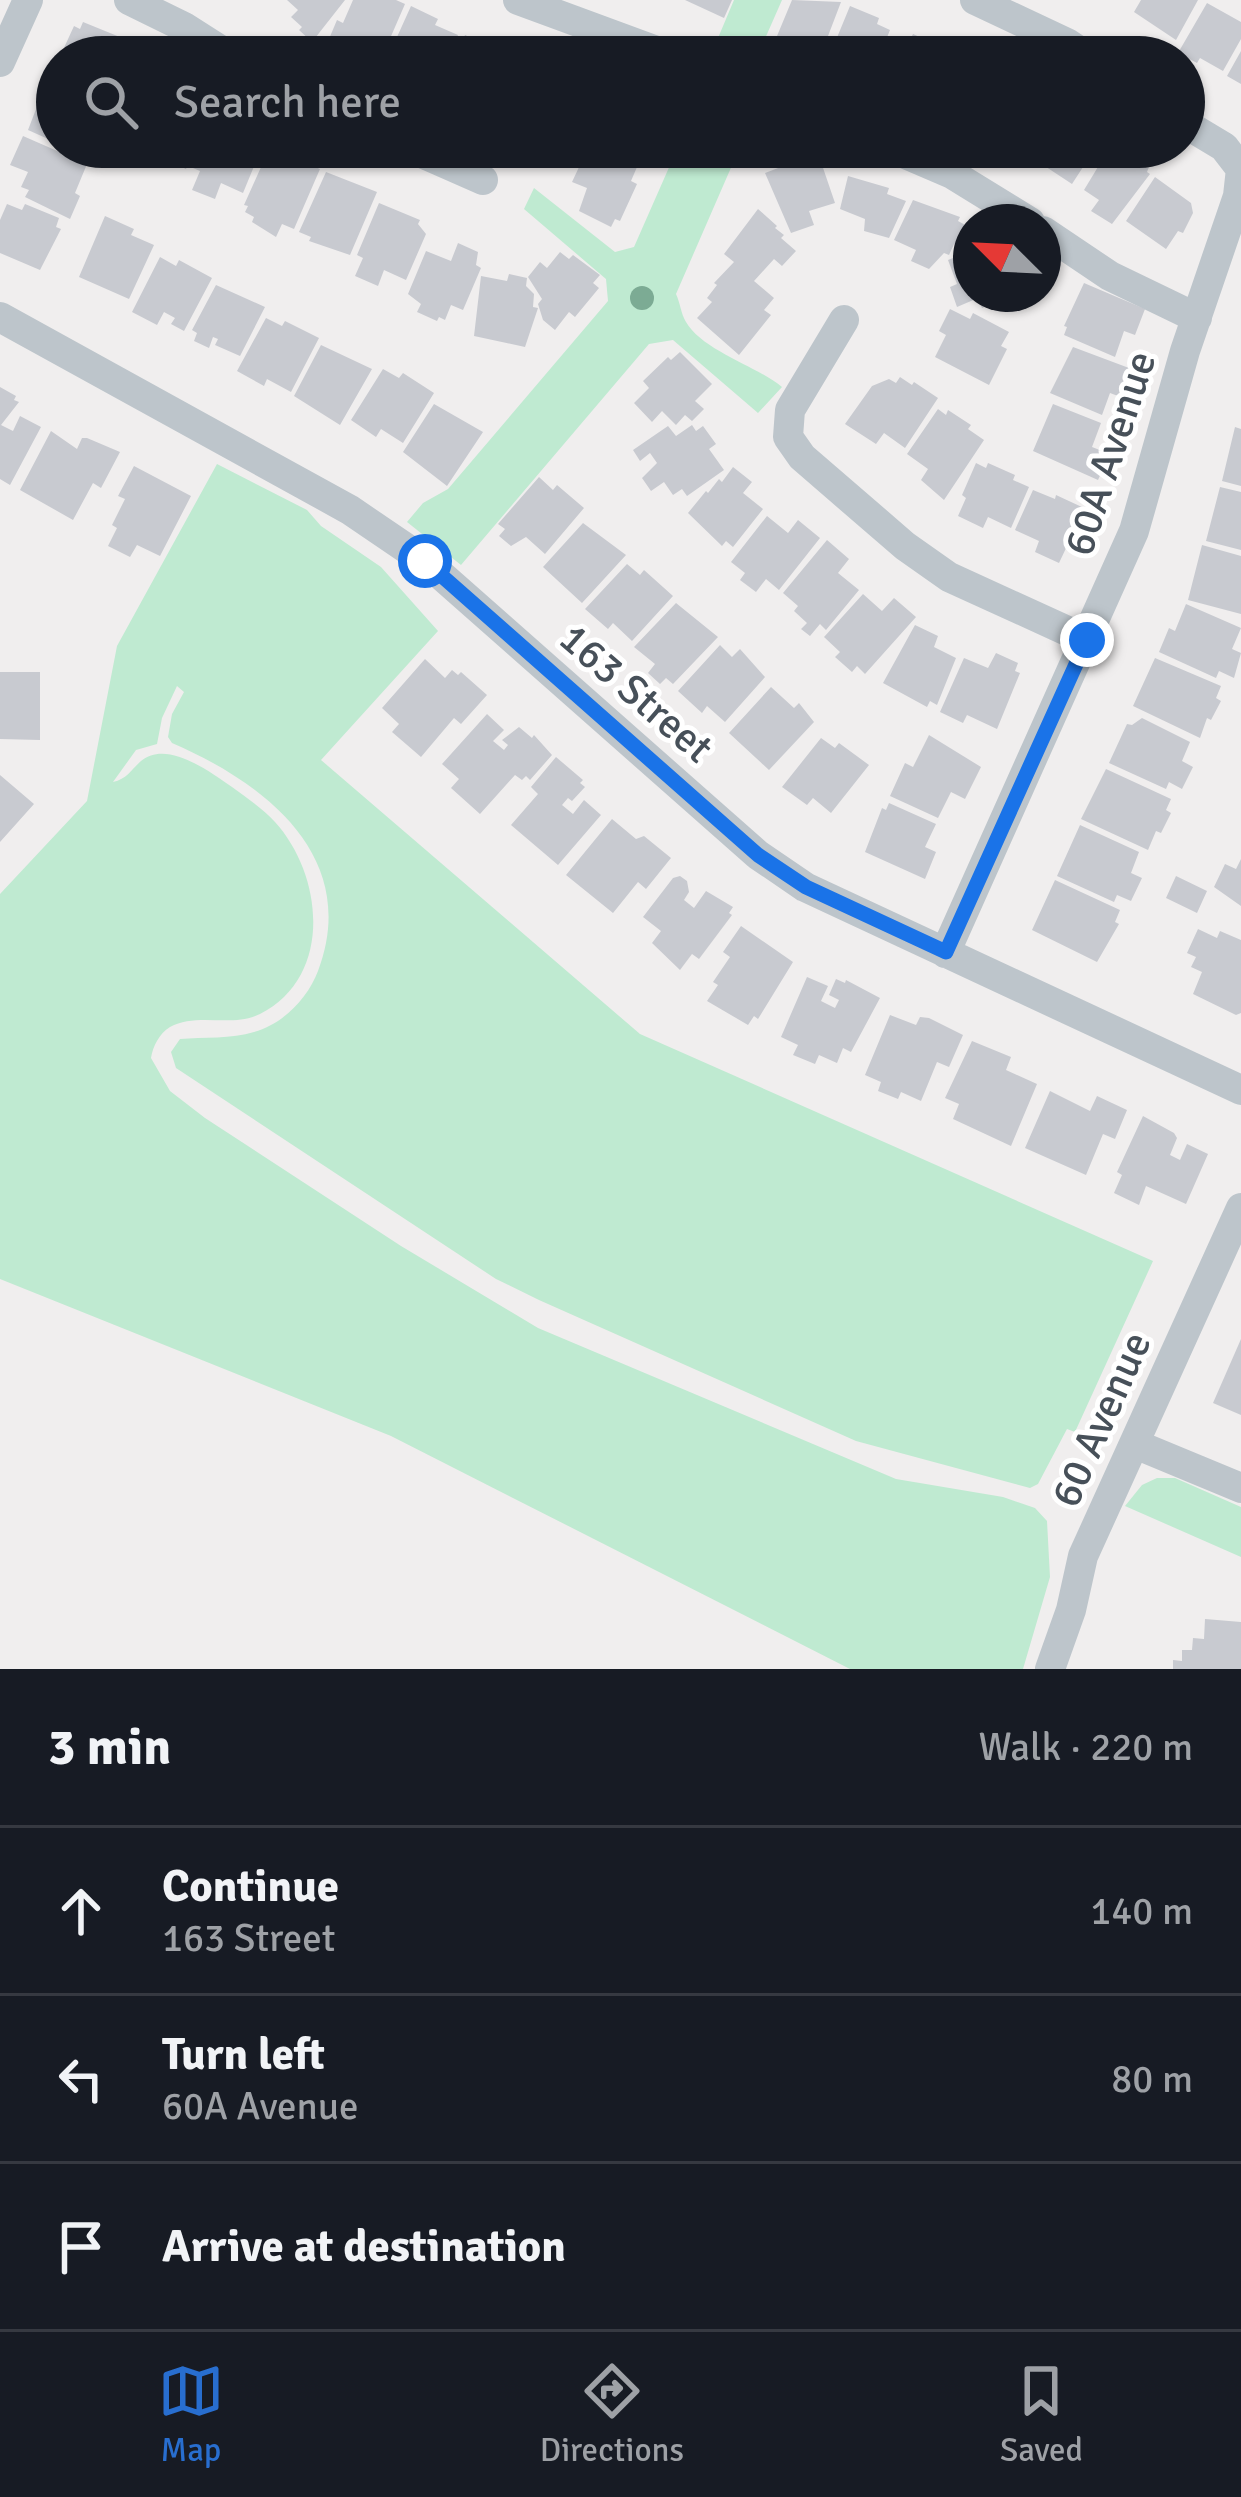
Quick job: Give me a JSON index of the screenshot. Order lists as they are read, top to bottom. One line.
{"streets":{"street":["60A Avenue","163 Street","60 Avenue"]},"crossings":[["60A Avenue","163 Street"]],"north":"top left","page":{"search":"Search here","heading":["3 min","Walk · 220 m"],"list":[["Continue","163 Street","140 m"],["Turn left","60A Avenue","80 m"],"Arrive at destination"],"nav":["Map","Directions","Saved"]}}
